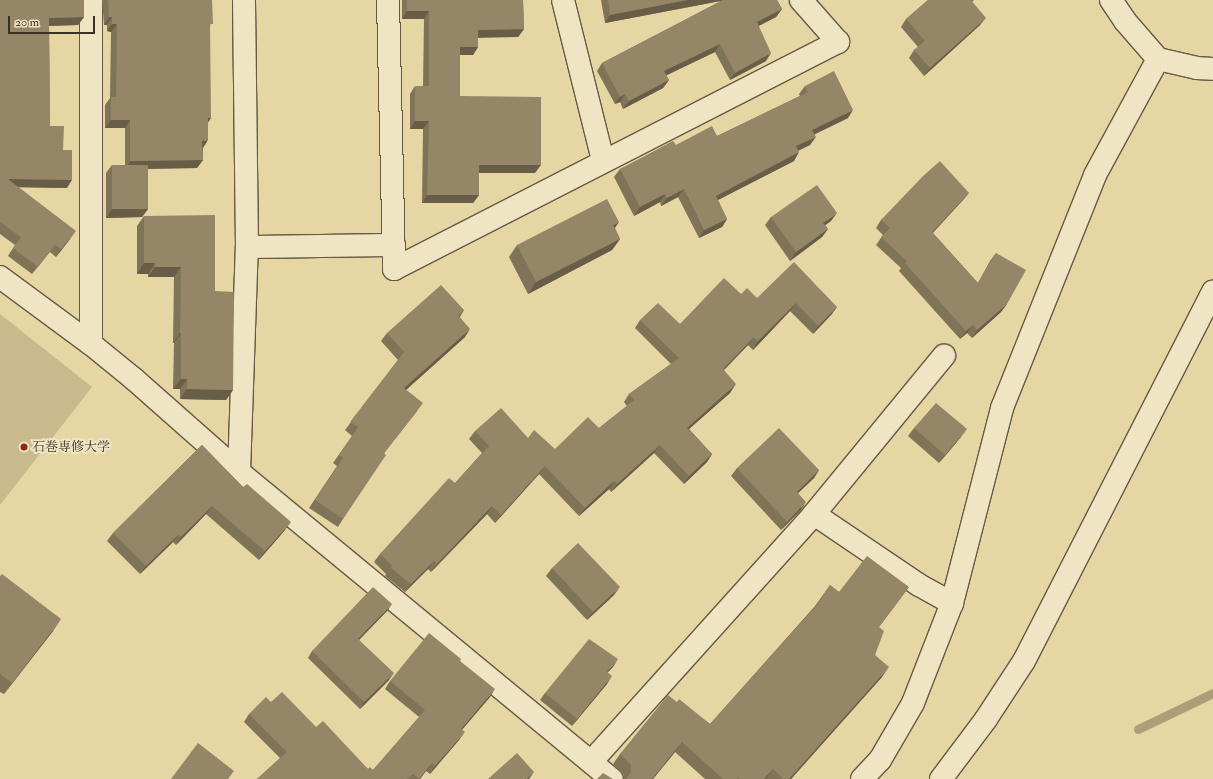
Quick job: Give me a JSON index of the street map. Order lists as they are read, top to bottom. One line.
{"places":["石巻専修大学"],"scale_bar":"20 m"}
